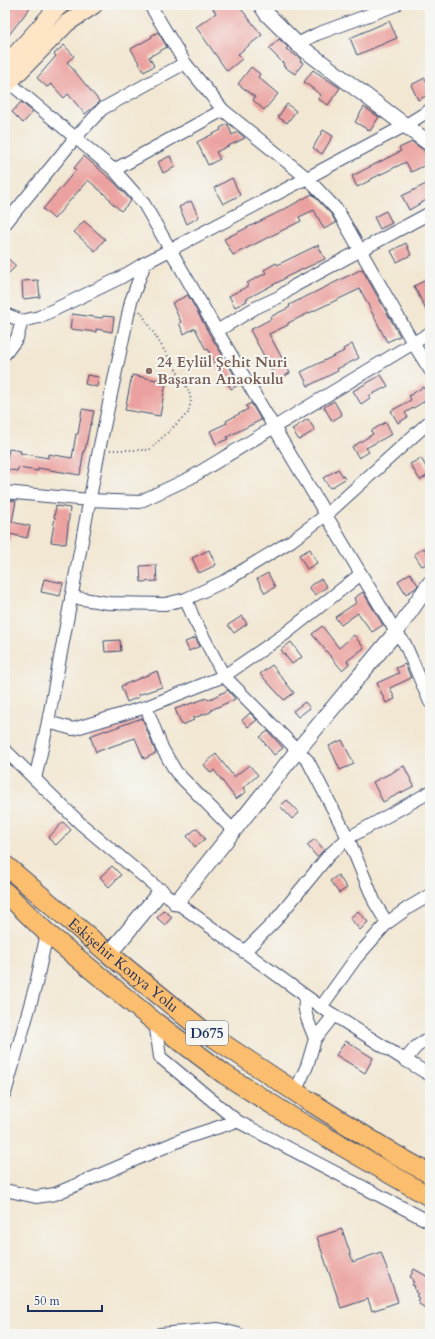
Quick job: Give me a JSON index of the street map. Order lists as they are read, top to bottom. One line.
{"streets":{"highway":["Eskişehir Konya Yolu","D675"]},"places":["24 Eylül Şehit Nuri Başaran Anaokulu"],"scale_bar":"50 m"}
